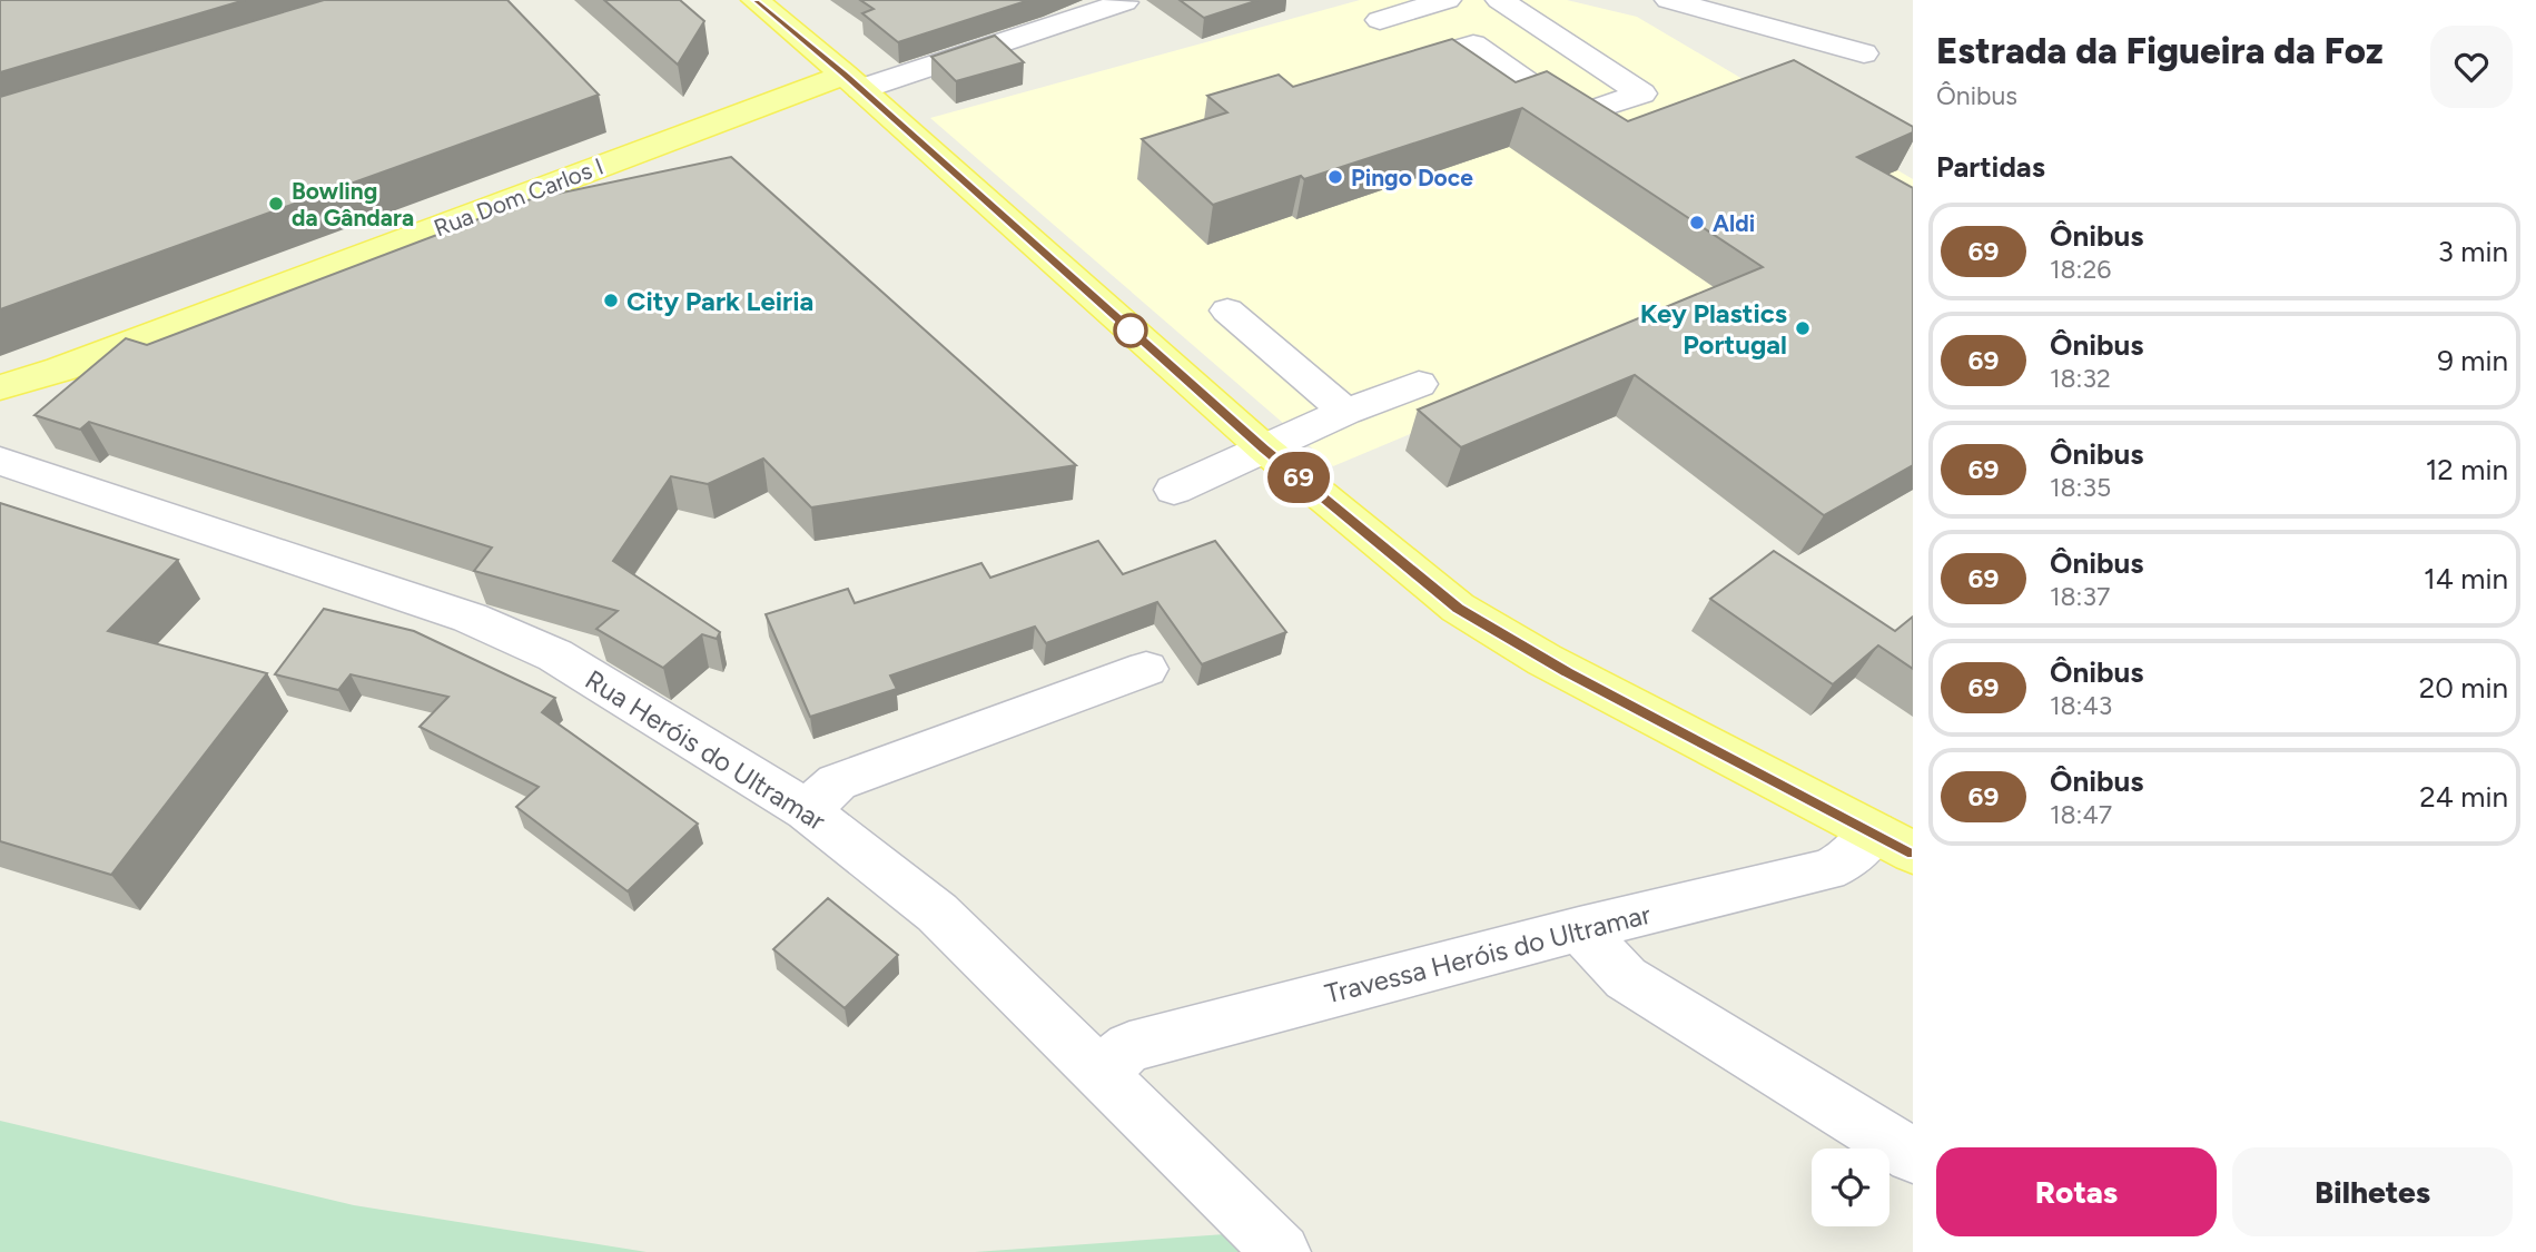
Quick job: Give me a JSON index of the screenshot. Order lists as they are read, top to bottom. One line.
{"streets":{"main road":["Rua Dom Carlos I"],"street":["Rua Heróis do Ultramar","Travessa Heróis do Ultramar"]},"crossings":[["Rua Heróis do Ultramar","Travessa Heróis do Ultramar"]],"places":["Pingo Doce","Bowling da Gândara","Aldi","City Park Leiria","Key Plastics Portugal"],"lines":["bus line 69"],"page":{"on_map":"69","heading":[["Estrada da Figueira da Foz","Ônibus"],"Partidas"],"list":[{"mark":"69","name":"Ônibus","note":"18:26","value":"3 min"},{"mark":"69","name":"Ônibus","note":"18:32","value":"9 min"},{"mark":"69","name":"Ônibus","note":"18:35","value":"12 min"},{"mark":"69","name":"Ônibus","note":"18:37","value":"14 min"},{"mark":"69","name":"Ônibus","note":"18:43","value":"20 min"},{"mark":"69","name":"Ônibus","note":"18:47","value":"24 min"}],"buttons":["Rotas","Bilhetes"]}}
